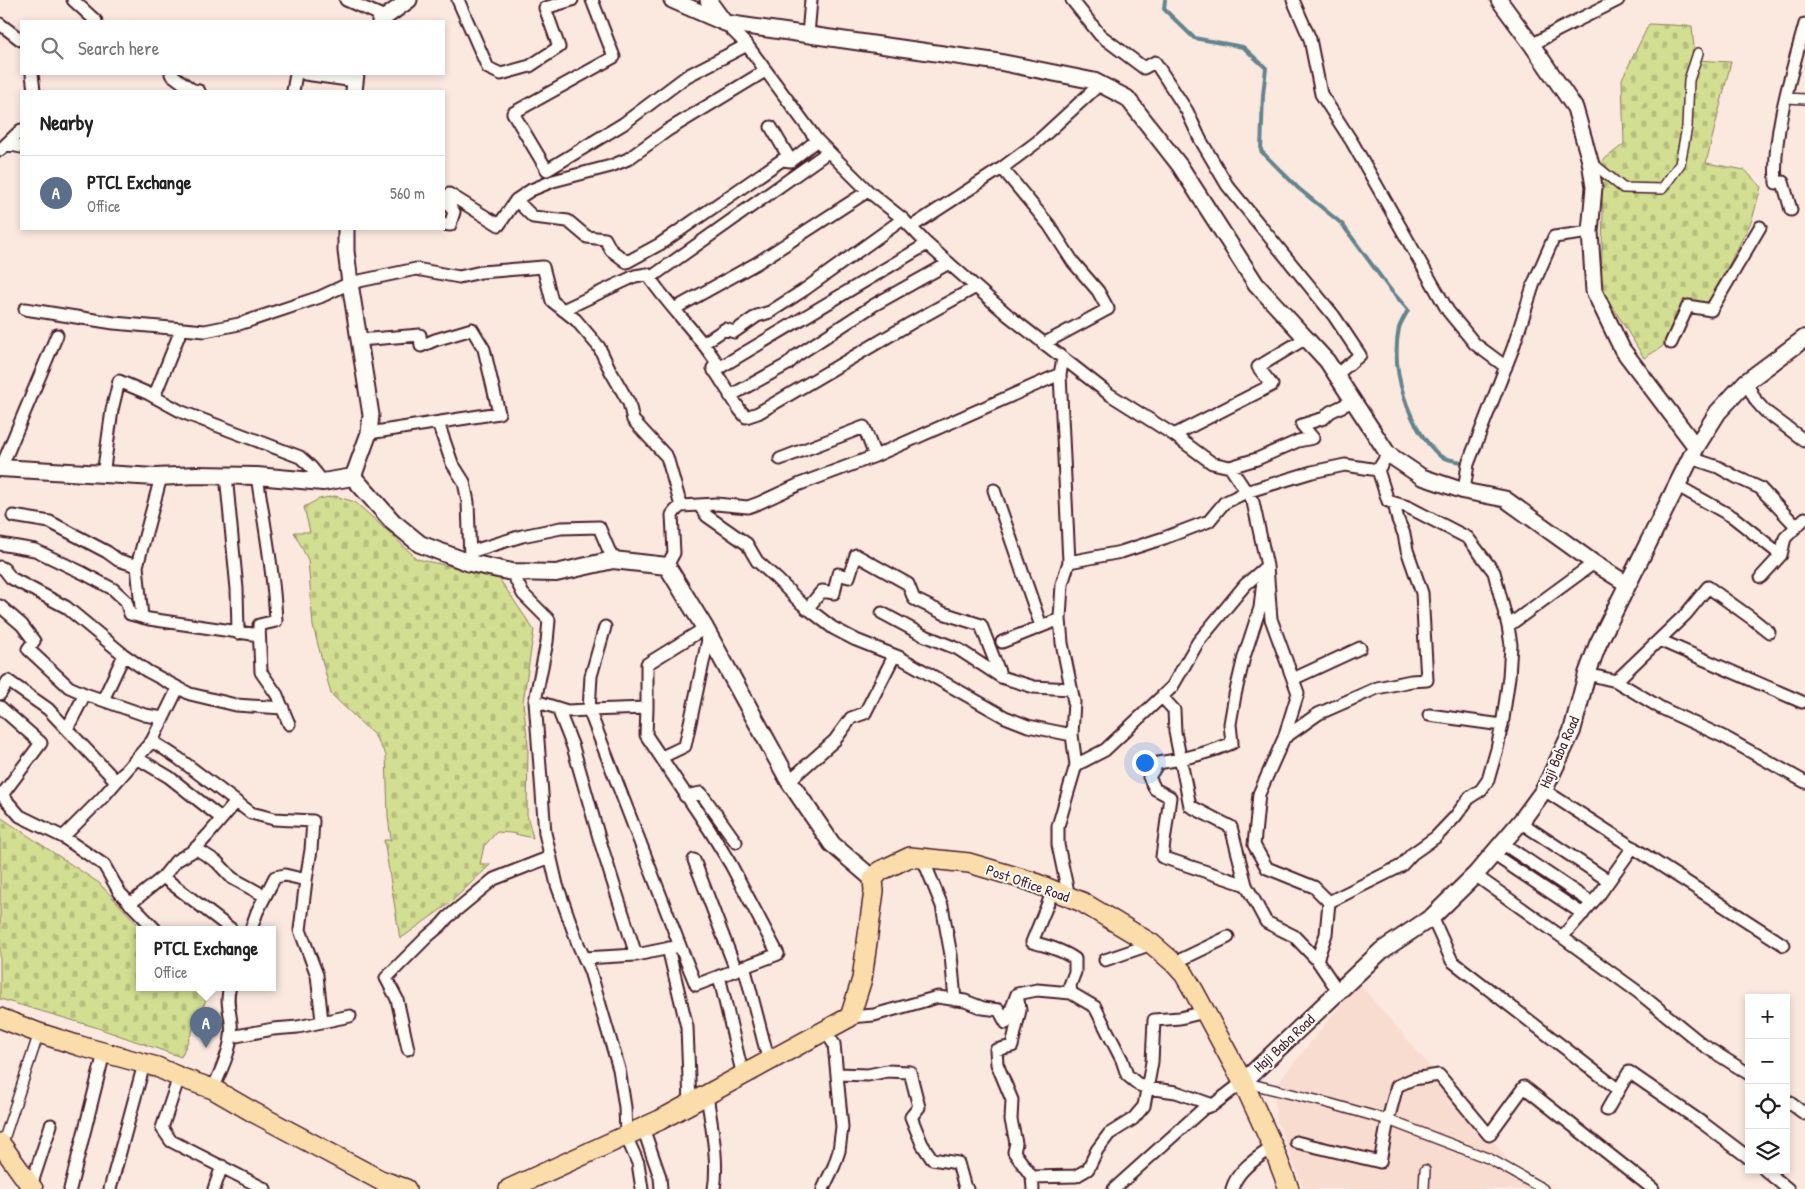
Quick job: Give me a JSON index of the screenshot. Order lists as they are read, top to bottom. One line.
{"streets":{"main road":["Haji Baba Road","Post Office Road"]},"crossings":[["Haji Baba Road","Post Office Road"]],"page":{"search":"Search here","heading":"Nearby","list":[{"mark":"A","name":"PTCL Exchange","note":"Office","value":"560 m"}],"popup":["PTCL Exchange","Office"],"map_buttons":["+","−"],"pins":"A"}}
